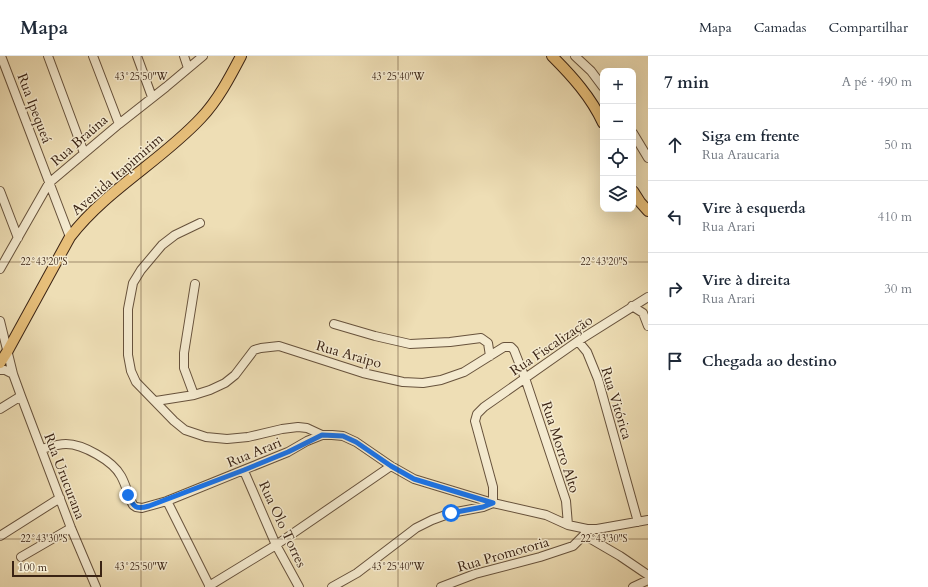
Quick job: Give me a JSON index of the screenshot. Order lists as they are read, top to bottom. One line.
{"streets":{"main road":["Avenida Itapimirim"],"street":["Rua Ipequeá","Rua Braúna","Rua Fiscalização","Rua Araipo","Rua Vitórica","Rua Morro Alto","Rua Arari","Rua Urucurana","Rua Olo Torres","Rua Promotoria"]},"crossings":[["Rua Ipequeá","Rua Braúna"],["Rua Ipequeá","Avenida Itapimirim"],["Avenida Itapimirim","Rua Urucurana"],["Rua Fiscalização","Rua Araipo"],["Rua Fiscalização","Rua Vitórica"],["Rua Fiscalização","Rua Morro Alto"],["Rua Fiscalização","Rua Arari"],["Rua Araipo","Rua Morro Alto"],["Rua Morro Alto","Rua Arari"],["Rua Arari","Rua Urucurana"],["Rua Arari","Rua Olo Torres"],["Rua Arari","Rua Promotoria"]],"scale_bar":"100 m","page":{"header":"Mapa","nav":["Mapa","Camadas","Compartilhar"],"heading":["7 min","A pé · 490 m"],"map_buttons":["+","−"],"list":[["Siga em frente","Rua Araucaria","50 m"],["Vire à esquerda","Rua Arari","410 m"],["Vire à direita","Rua Arari","30 m"],"Chegada ao destino"],"scale":"100 m"},"coordinates":["43°25'50\"W","43°25'40\"W","22°43'20\"S","22°43'30\"S"]}
